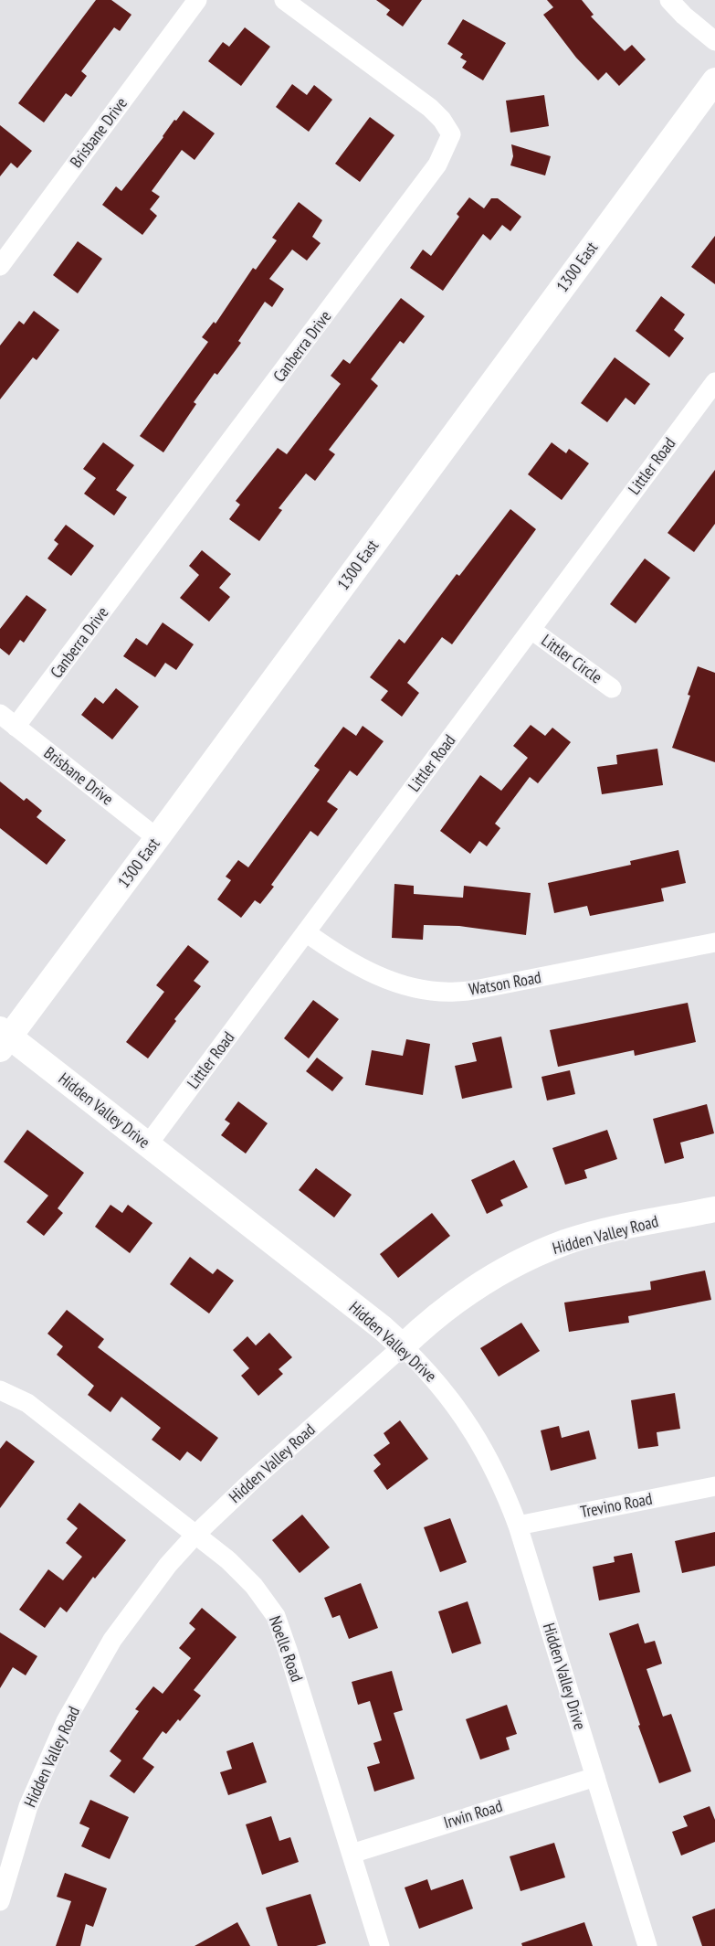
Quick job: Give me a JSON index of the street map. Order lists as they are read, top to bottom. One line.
{"streets":{"main road":["1300 East","Hidden Valley Drive","Hidden Valley Road"],"street":["Brisbane Drive","Canberra Drive","Littler Road","Littler Circle","Watson Road","Trevino Road","Noelle Road","Irwin Road"]},"crossings":[["Brisbane Drive","1300 East"],["Brisbane Drive","Canberra Drive"],["1300 East","Hidden Valley Drive"],["Littler Road","Littler Circle"],["Littler Road","Watson Road"],["Littler Road","Hidden Valley Drive"],["Hidden Valley Drive","Hidden Valley Road"],["Hidden Valley Drive","Trevino Road"],["Hidden Valley Drive","Irwin Road"],["Hidden Valley Road","Noelle Road"],["Noelle Road","Irwin Road"]]}
